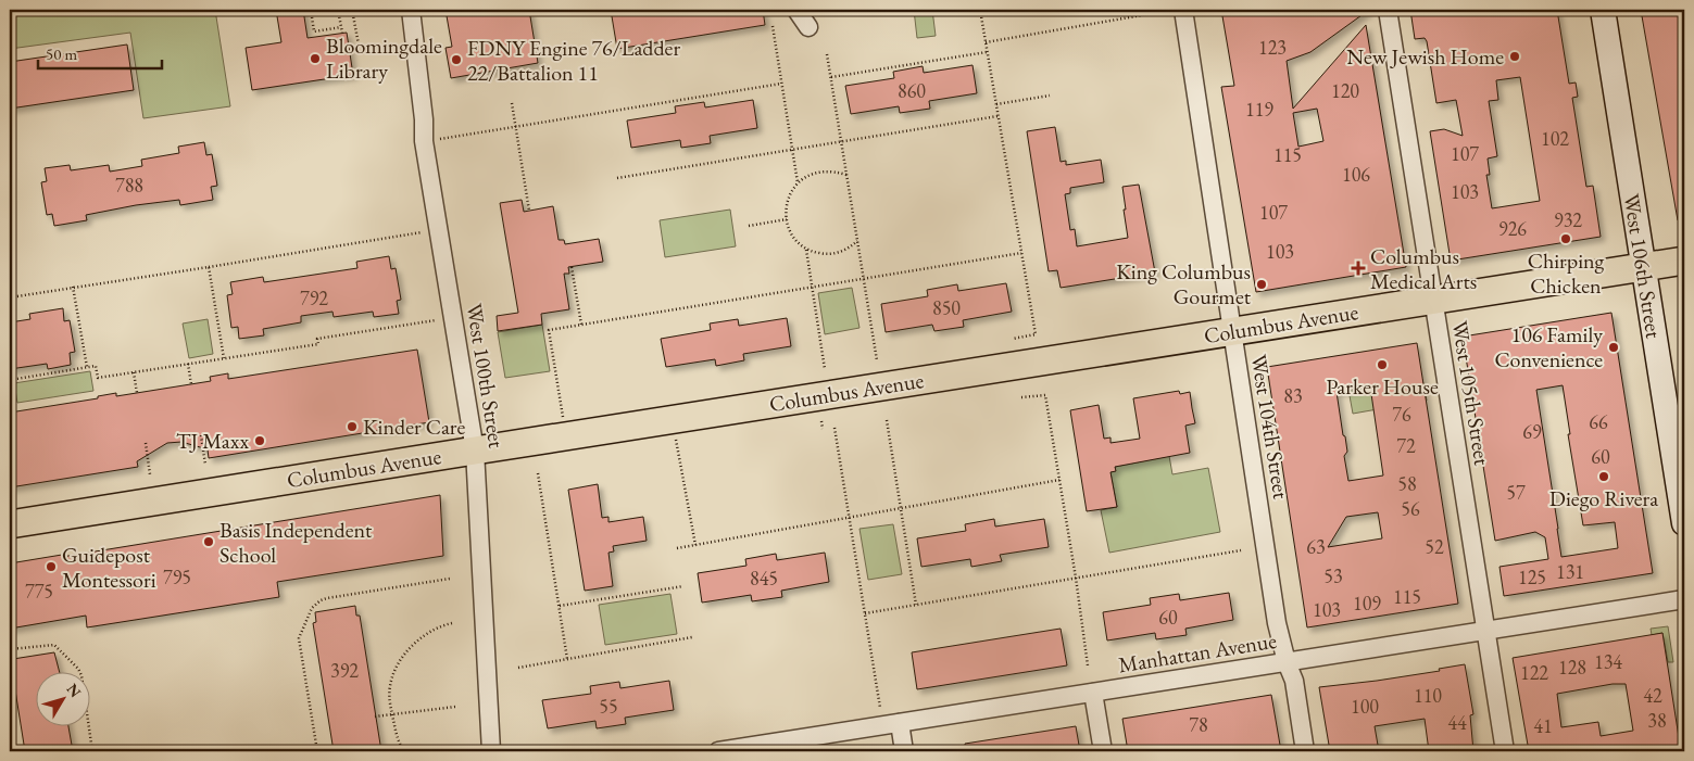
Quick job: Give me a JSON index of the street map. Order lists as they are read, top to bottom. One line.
{"streets":{"main road":["West 106th Street","Columbus Avenue"],"street":["West 100th Street","West 105th Street","West 104th Street","Manhattan Avenue"]},"crossings":[["West 106th Street","Columbus Avenue"],["Columbus Avenue","West 100th Street"],["Columbus Avenue","West 105th Street"],["Columbus Avenue","West 104th Street"],["West 105th Street","Manhattan Avenue"],["West 104th Street","Manhattan Avenue"]],"places":{"other":["New Jewish Home","Bloomingdale Library","FDNY Engine 76/Ladder 22/Battalion 11","Chirping Chicken","King Columbus Gourmet","106 Family Convenience","Parker House","Kinder Care","TJ Maxx","Diego Rivera","Basis Independent School","Guidepost Montessori"],"health":["Columbus Medical Arts"]},"house_numbers":["123","860","120","119","102","107","115","106","788","103","107","932","926","103","792","850","83","76","66","69","72","60","58","57","56","63","52","131","53","795","125","845","775","115","109","103","60","134","128","392","122","110","42","55","100","38","44","78","41"],"scale_bar":"50 m","north":"top right"}
